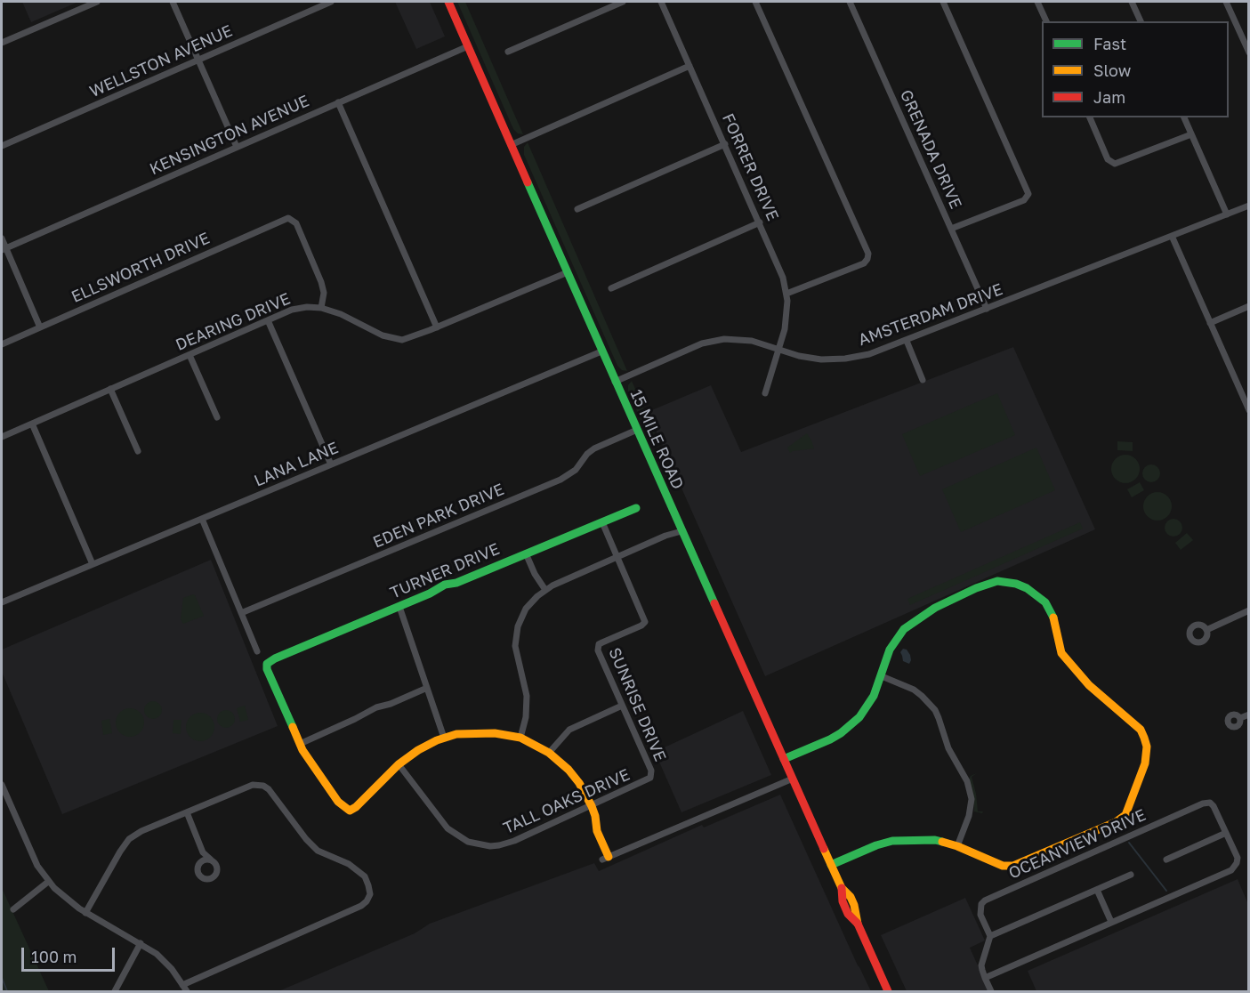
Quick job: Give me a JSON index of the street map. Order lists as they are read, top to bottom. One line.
{"streets":{"street":["WELLSTON AVENUE","KENSINGTON AVENUE","GRENADA DRIVE","FORRER DRIVE","ELLSWORTH DRIVE","AMSTERDAM DRIVE","DEARING DRIVE","15 MILE ROAD","LANA LANE","EDEN PARK DRIVE","TURNER DRIVE","SUNRISE DRIVE","TALL OAKS DRIVE","OCEANVIEW DRIVE"]},"crossings":[["KENSINGTON AVENUE","15 MILE ROAD"],["GRENADA DRIVE","AMSTERDAM DRIVE"],["FORRER DRIVE","AMSTERDAM DRIVE"],["ELLSWORTH DRIVE","DEARING DRIVE"],["AMSTERDAM DRIVE","15 MILE ROAD"],["DEARING DRIVE","15 MILE ROAD"],["15 MILE ROAD","LANA LANE"],["15 MILE ROAD","EDEN PARK DRIVE"],["TURNER DRIVE","SUNRISE DRIVE"],["SUNRISE DRIVE","TALL OAKS DRIVE"]],"legend":["Fast","Slow","Jam"],"scale_bar":"100 m"}
